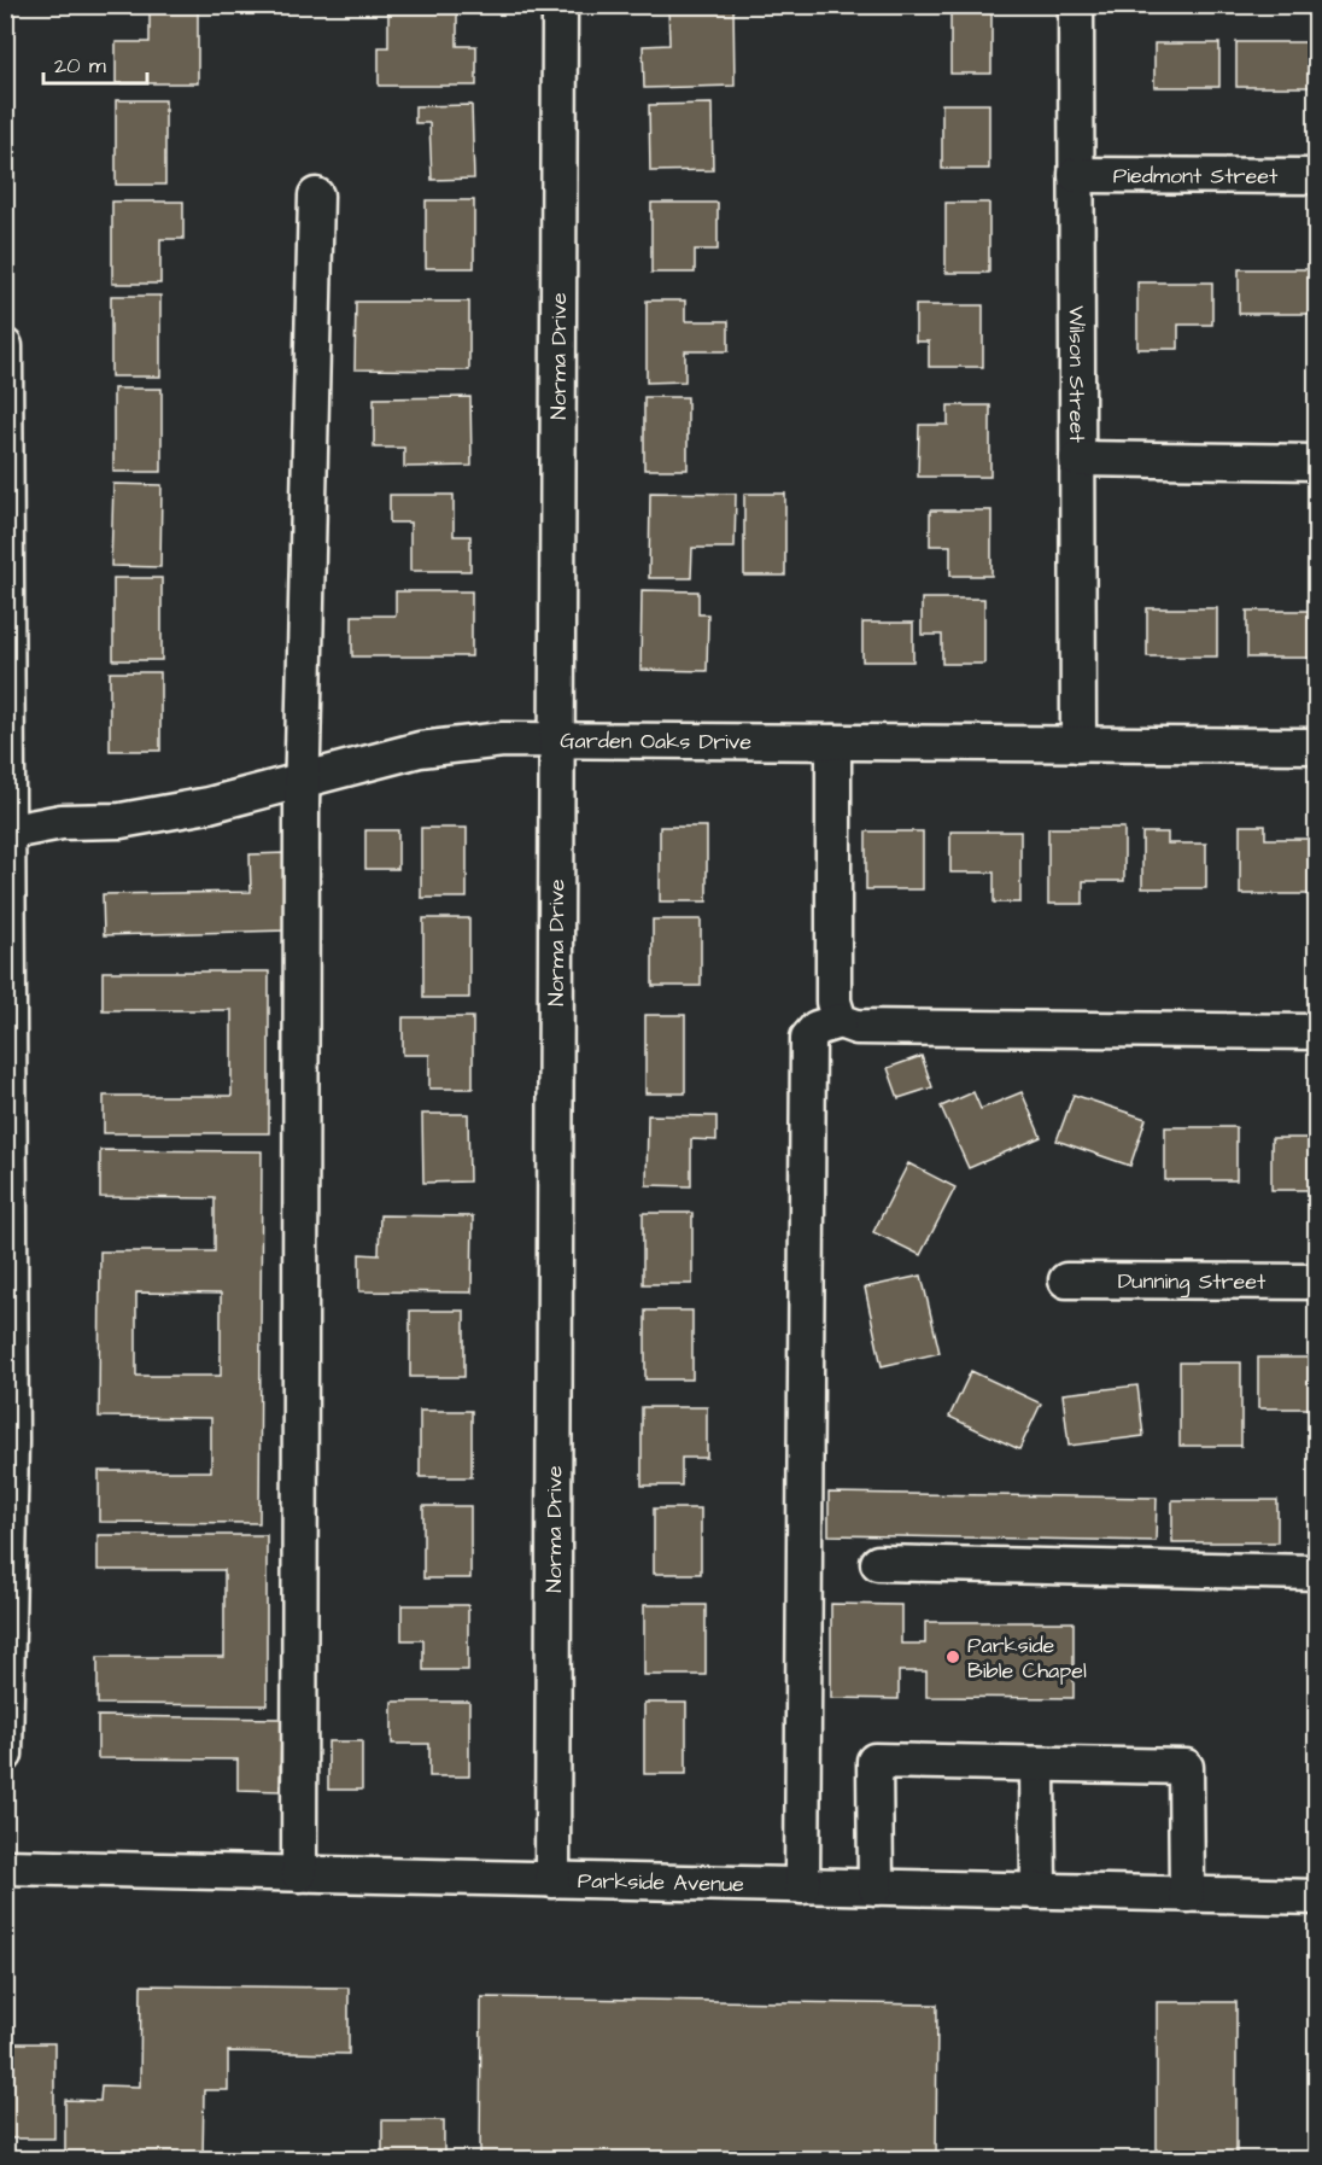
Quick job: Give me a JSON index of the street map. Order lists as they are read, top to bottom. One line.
{"streets":{"street":["Piedmont Street","Norma Drive","Wilson Street","Garden Oaks Drive","Dunning Street","Parkside Avenue"]},"crossings":[["Piedmont Street","Wilson Street"],["Norma Drive","Garden Oaks Drive"],["Norma Drive","Parkside Avenue"],["Wilson Street","Garden Oaks Drive"]],"places":["Parkside Bible Chapel"],"scale_bar":"20 m"}
